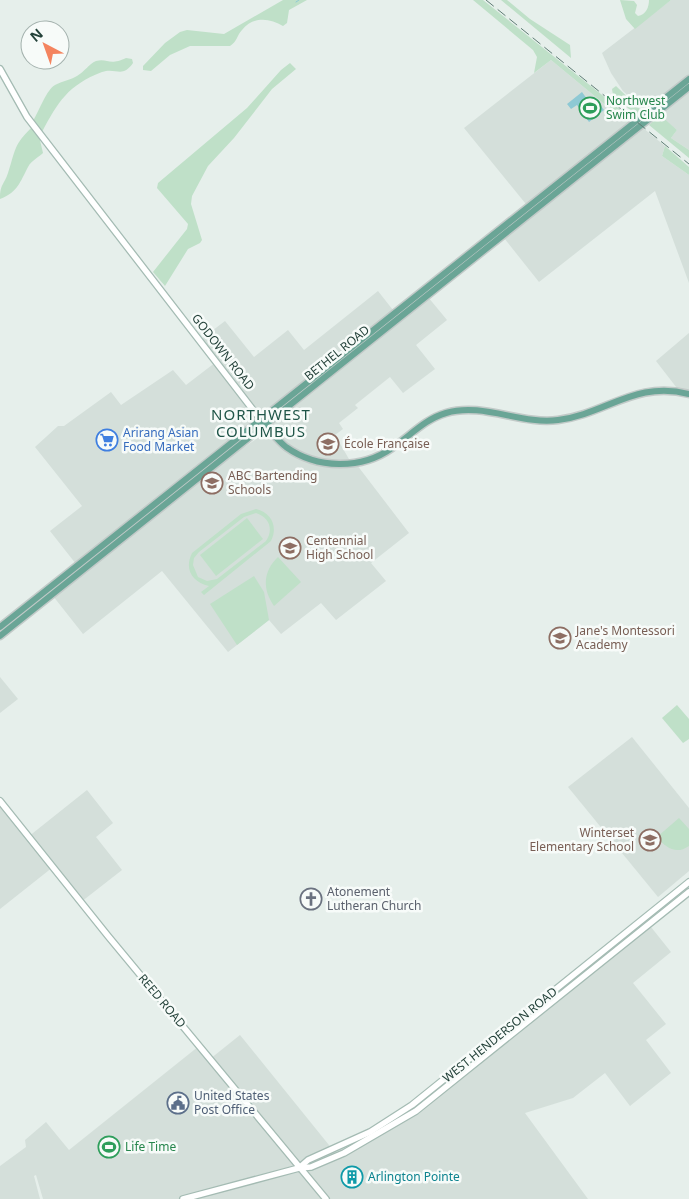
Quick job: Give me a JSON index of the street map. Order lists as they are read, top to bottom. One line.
{"streets":{"main road":["GODOWN ROAD","BETHEL ROAD","REED ROAD","WEST HENDERSON ROAD"]},"crossings":[["GODOWN ROAD","BETHEL ROAD"],["REED ROAD","WEST HENDERSON ROAD"]],"districts":["NORTHWEST COLUMBUS"],"places":{"sports":["Northwest Swim Club","Life Time"],"supermarket":["Arirang Asian Food Market"],"school or university":["École Française","ABC Bartending Schools","Centennial High School","Jane's Montessori Academy","Winterset Elementary School"],"church":["Atonement Lutheran Church"],"public building":["United States Post Office"],"building":["Arlington Pointe"]},"north":"top left"}
